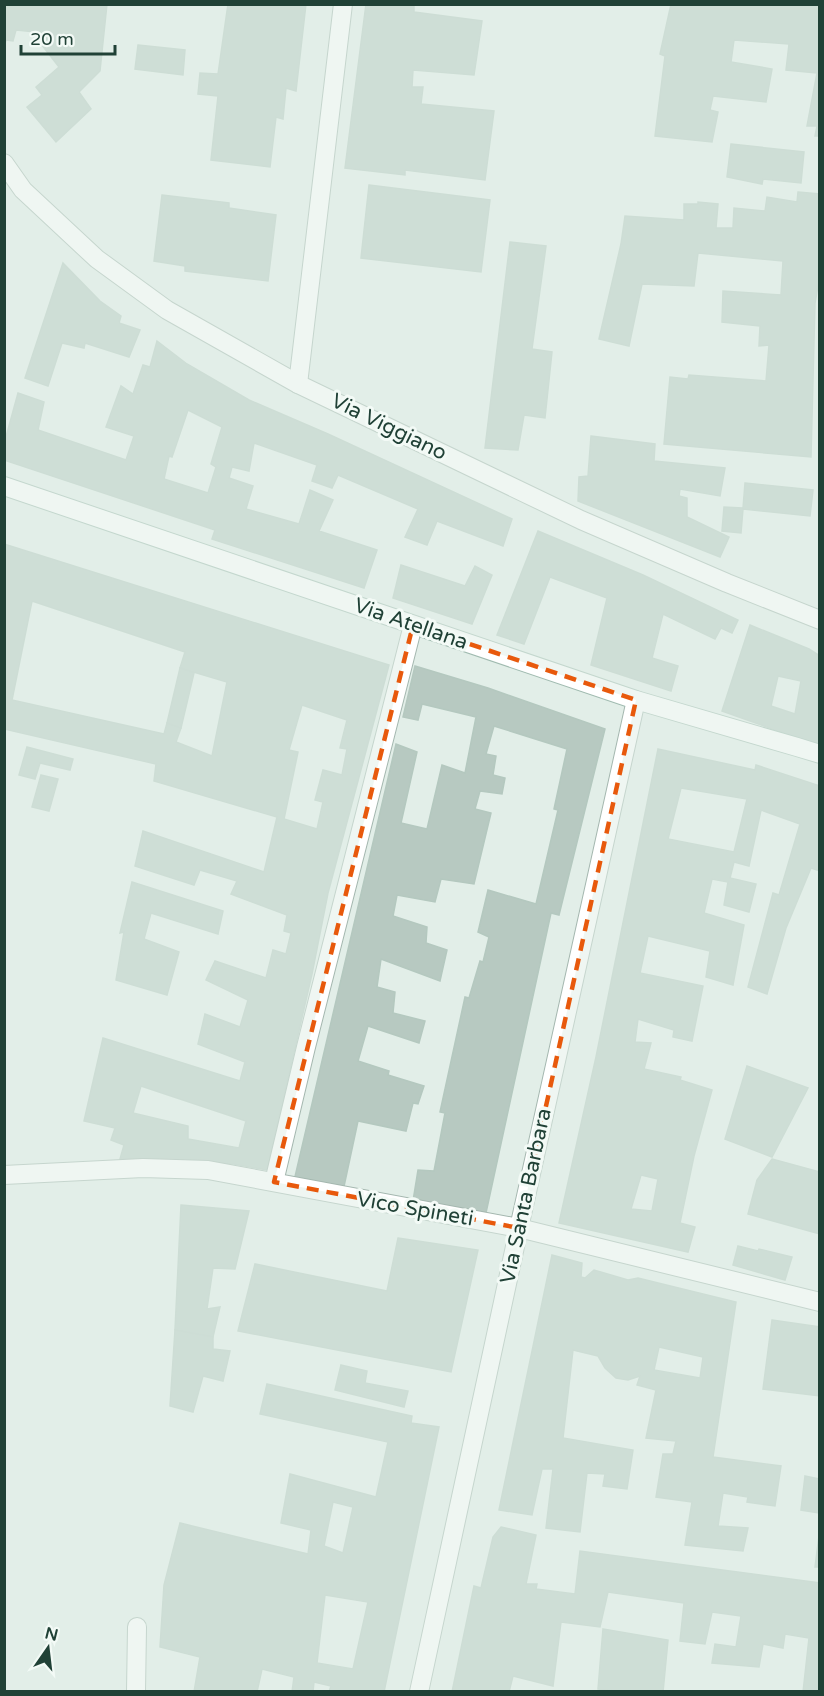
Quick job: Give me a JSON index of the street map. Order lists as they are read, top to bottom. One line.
{"streets":{"street":["Via Viggiano","Via Atellana","Via Santa Barbara","Vico Spineti"]},"crossings":[["Via Atellana","Via Santa Barbara"],["Via Santa Barbara","Vico Spineti"]],"scale_bar":"20 m","north":"top"}
